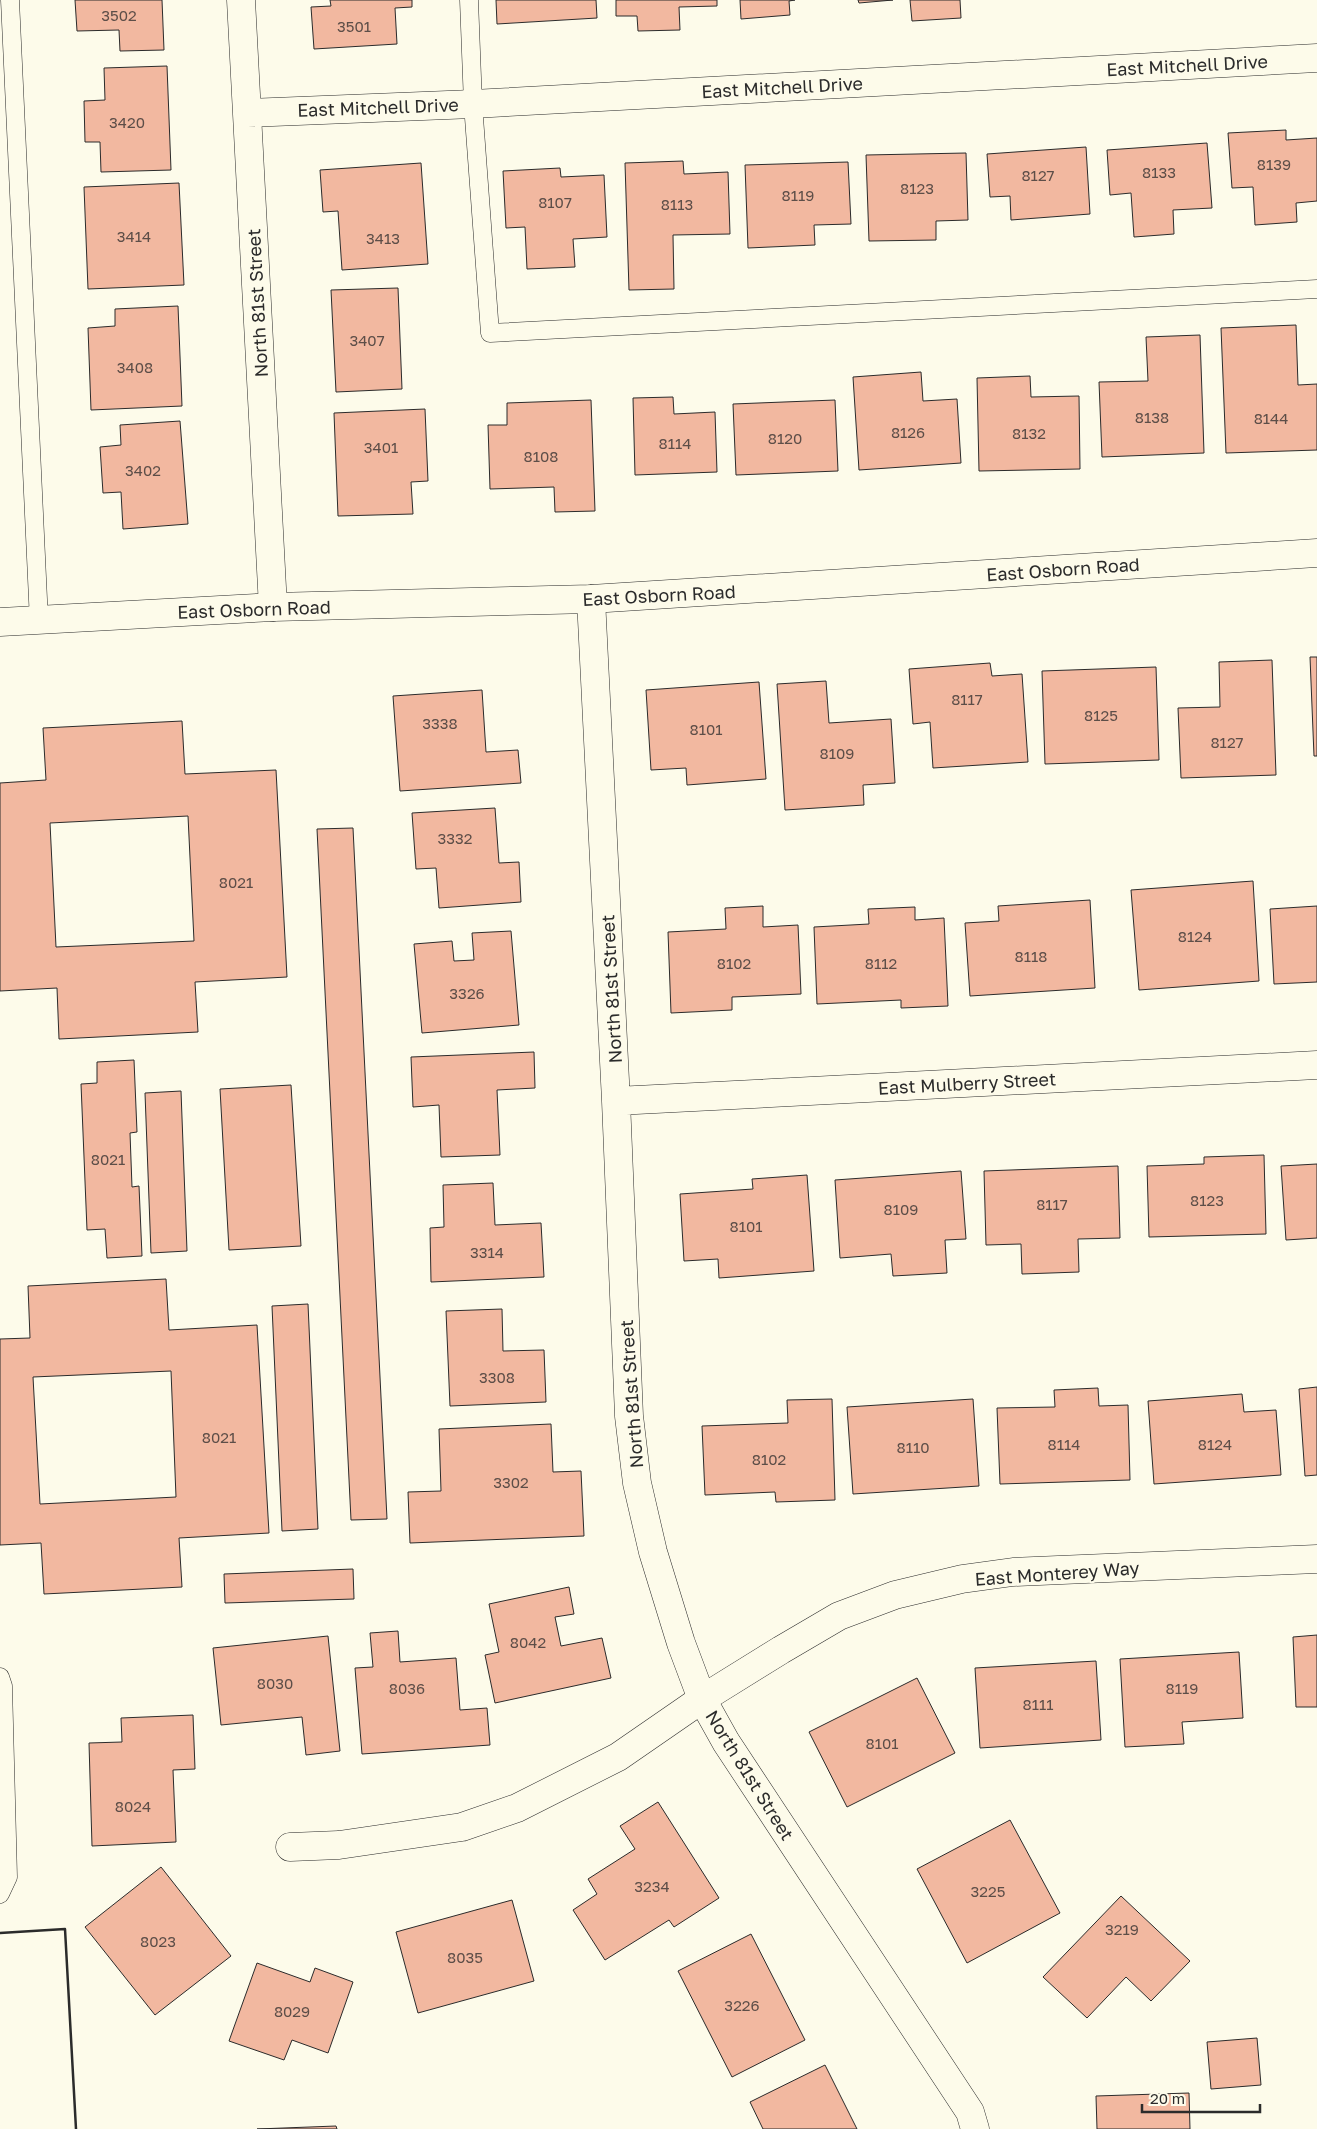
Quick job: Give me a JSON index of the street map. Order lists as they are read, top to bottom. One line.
{"streets":{"street":["East Mitchell Drive","North 81st Street","East Osborn Road","East Mulberry Street","East Monterey Way"]},"crossings":[["East Mitchell Drive","North 81st Street"],["North 81st Street","East Osborn Road"],["North 81st Street","East Mulberry Street"],["North 81st Street","East Monterey Way"]],"house_numbers":["3502","3501","3420","8139","8133","8127","8123","8119","8107","8113","3414","3413","3407","3408","8138","8144","8126","8132","8120","8114","3401","8108","3402","8117","8125","3338","8101","8127","8109","3332","8021","8124","8118","8102","8112","3326","8021","8123","8117","8109","8101","3314","3308","8021","8114","8124","8110","8102","3302","8042","8030","8036","8119","8111","8101","8024","3234","3225","3219","8023","8035","3226","8029"],"scale_bar":"20 m"}
